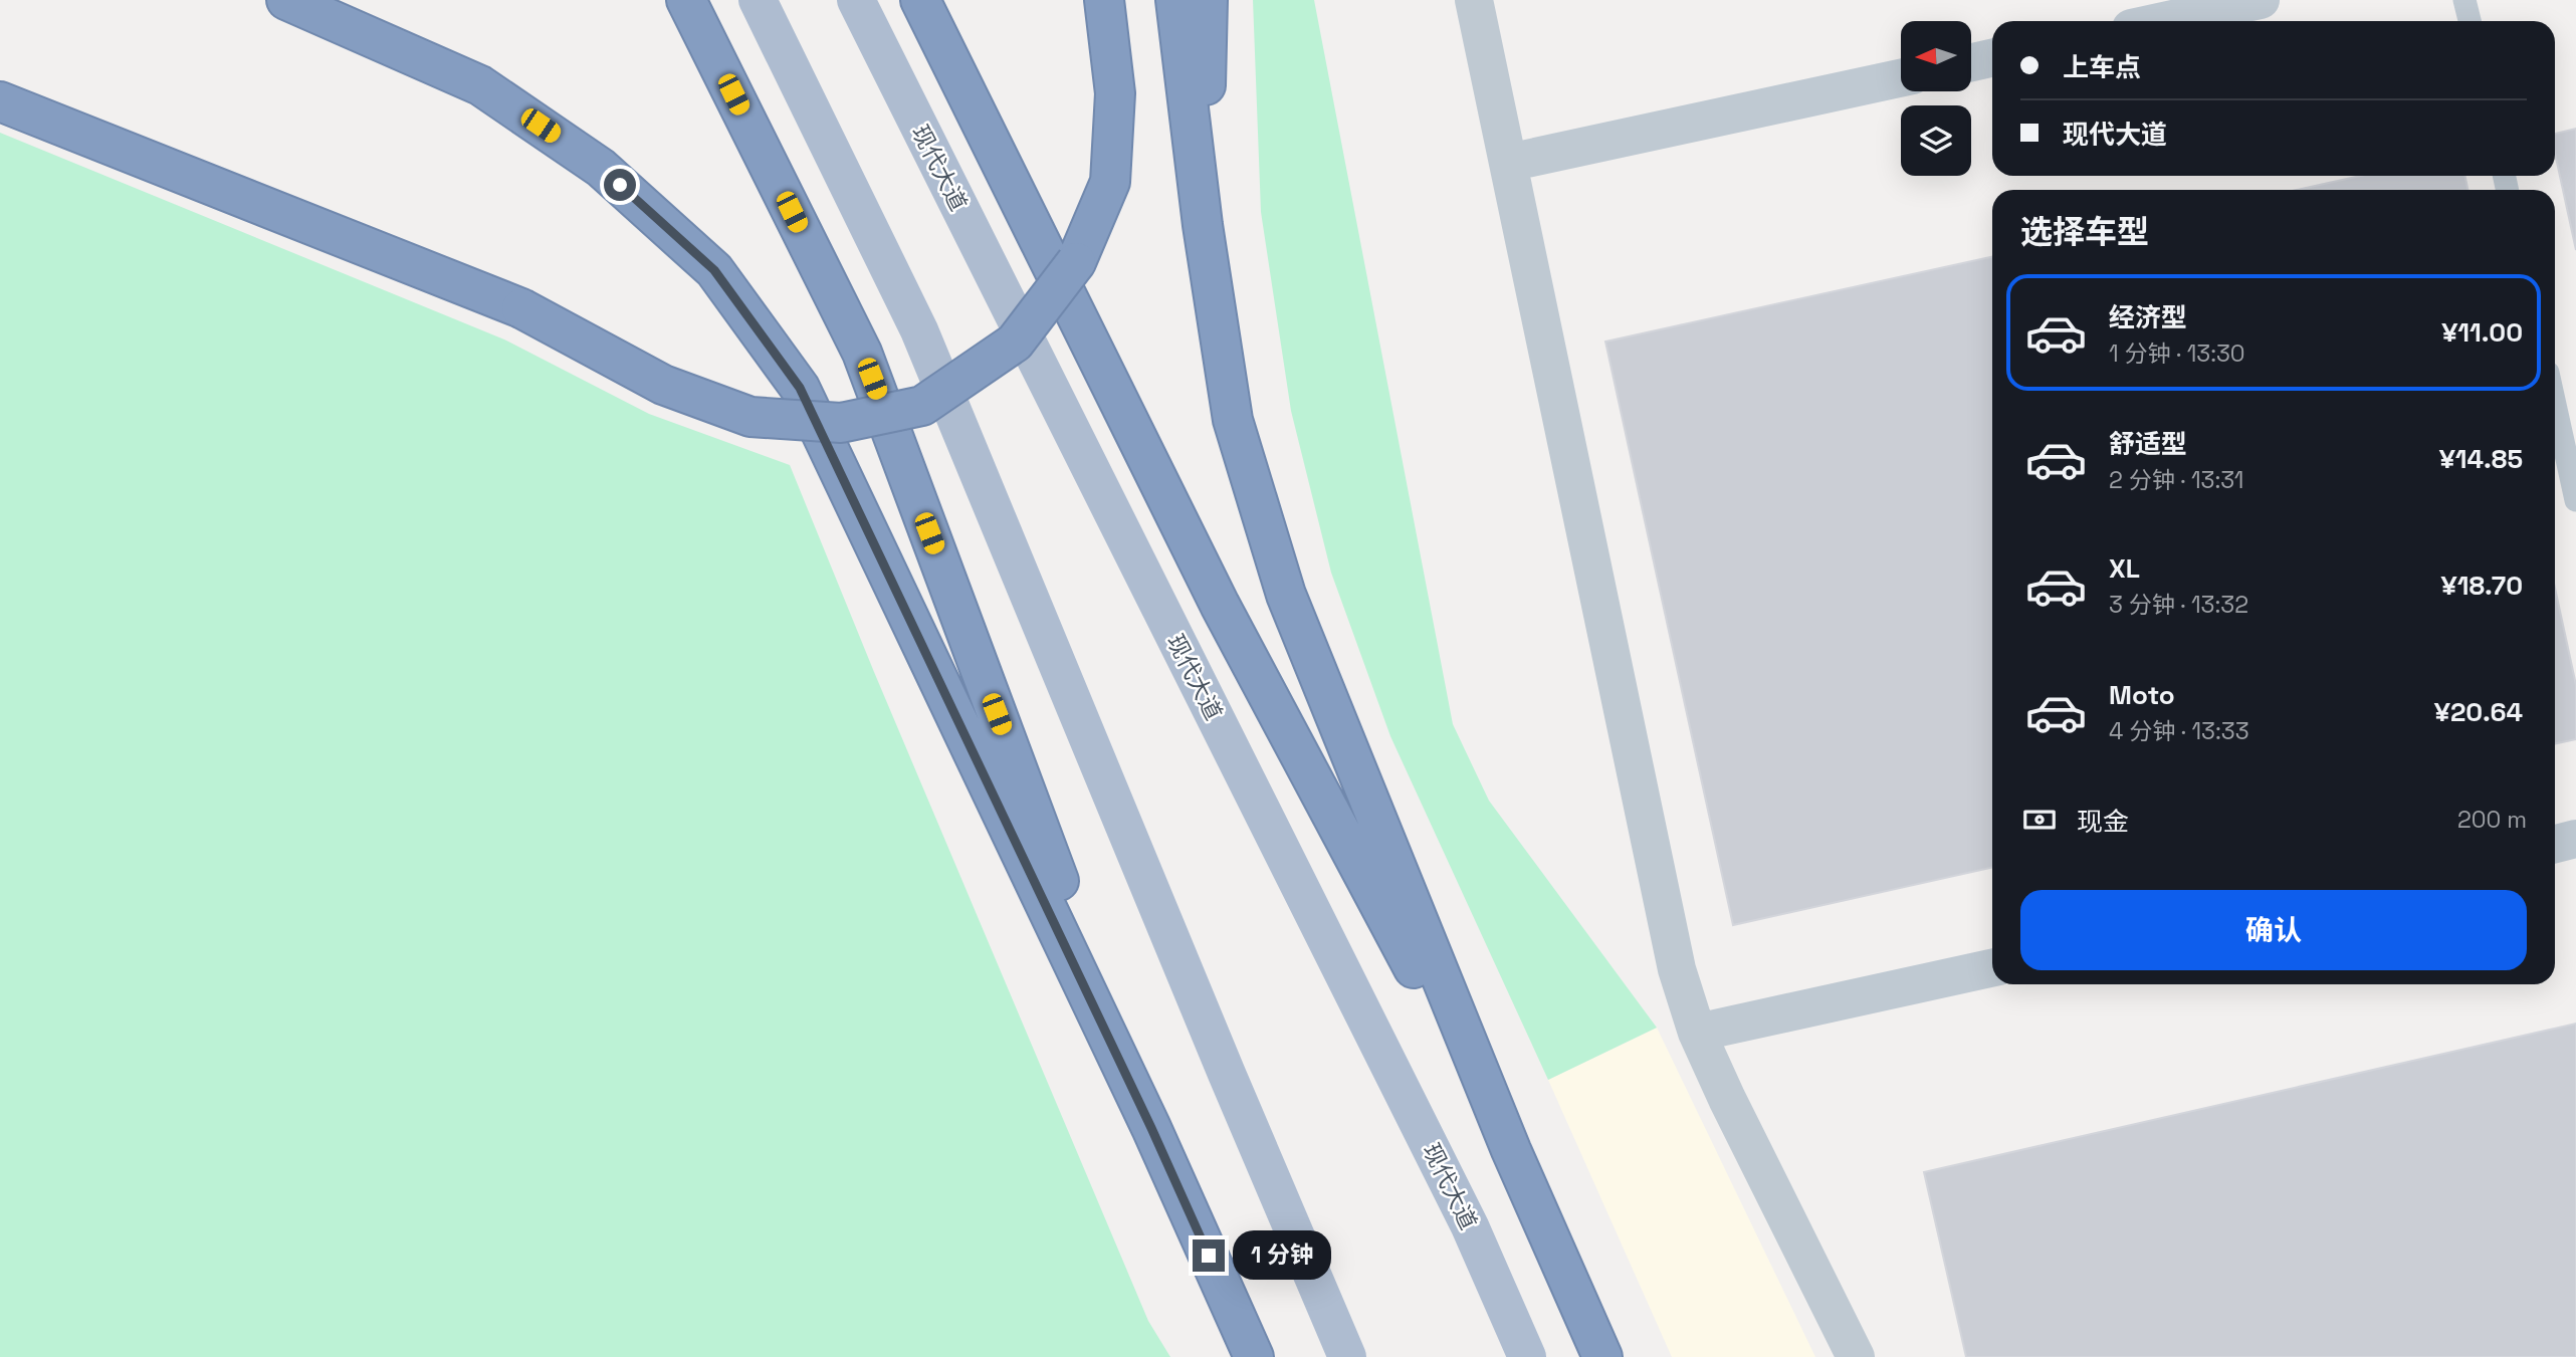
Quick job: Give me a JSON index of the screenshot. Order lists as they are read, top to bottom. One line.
{"streets":{"main road":["现代大道"]},"north":"left","page":{"banner":["上车点","现代大道"],"heading":"选择车型","list":[{"name":"经济型","note":"1 分钟 · 13:30","value":"¥11.00"},{"name":"舒适型","note":"2 分钟 · 13:31","value":"¥14.85"},{"name":"XL","note":"3 分钟 · 13:32","value":"¥18.70"},{"name":"Moto","note":"4 分钟 · 13:33","value":"¥20.64"}],"pay":["现金","200 m"],"buttons":"确认","bubble":"1 分钟"}}
